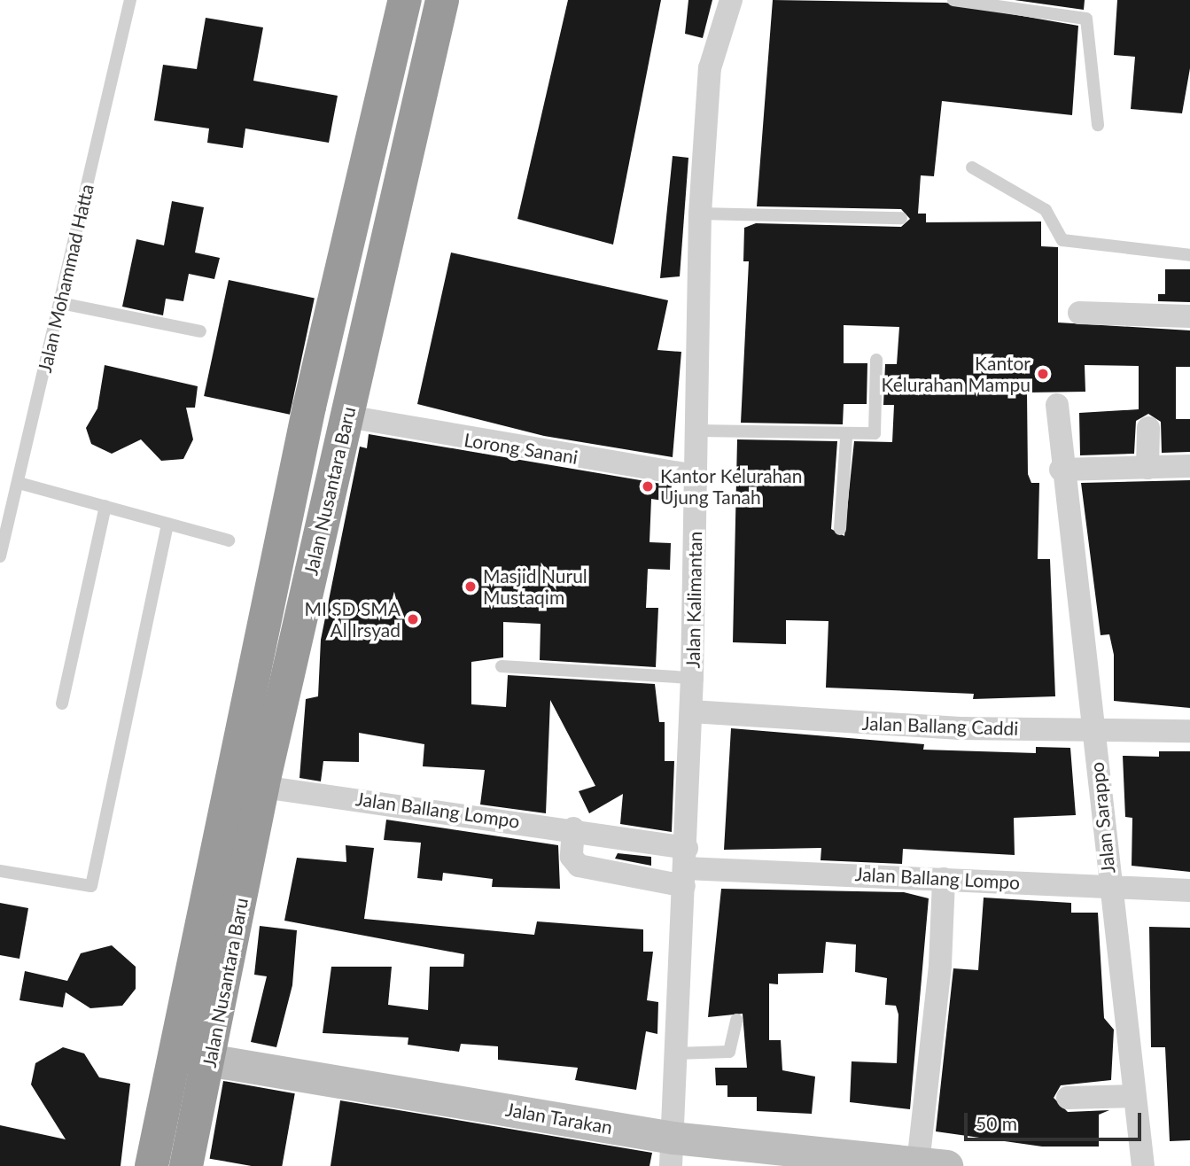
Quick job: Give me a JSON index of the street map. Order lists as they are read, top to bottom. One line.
{"streets":{"highway":["Jalan Nusantara Baru"],"main road":["Jalan Tarakan"],"street":["Lorong Sanani","Jalan Kalimantan","Jalan Ballang Caddi","Jalan Ballang Lompo","Jalan Sarappo"],"lane":["Jalan Mohammad Hatta"]},"crossings":[["Lorong Sanani","Jalan Nusantara Baru"],["Lorong Sanani","Jalan Kalimantan"],["Jalan Nusantara Baru","Jalan Ballang Lompo"],["Jalan Nusantara Baru","Jalan Tarakan"],["Jalan Kalimantan","Jalan Ballang Caddi"],["Jalan Kalimantan","Jalan Ballang Lompo"],["Jalan Kalimantan","Jalan Tarakan"],["Jalan Ballang Caddi","Jalan Sarappo"],["Jalan Ballang Lompo","Jalan Sarappo"]],"places":["Kantor Kelurahan Mampu","Kantor Kelurahan Ujung Tanah","Masjid Nurul Mustaqim","MI SD SMA Al Irsyad"],"scale_bar":"50 m"}
